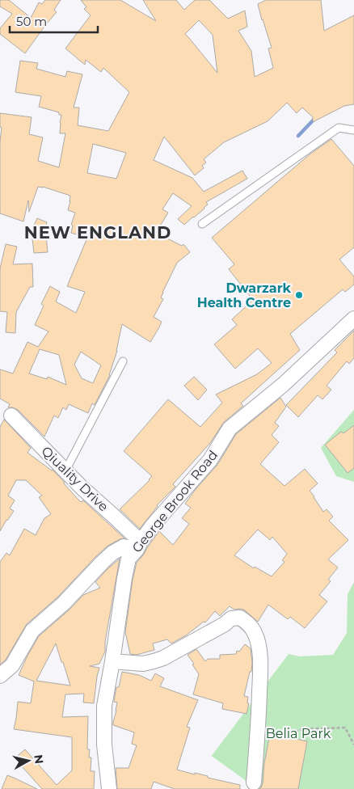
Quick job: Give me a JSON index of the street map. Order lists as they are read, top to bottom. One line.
{"streets":{"street":["Qiuality Drive","George Brook Road"]},"crossings":[["Qiuality Drive","George Brook Road"]],"districts":["NEW ENGLAND"],"parks":["Belia Park"],"places":["Dwarzark Health Centre"],"scale_bar":"50 m","north":"right"}
